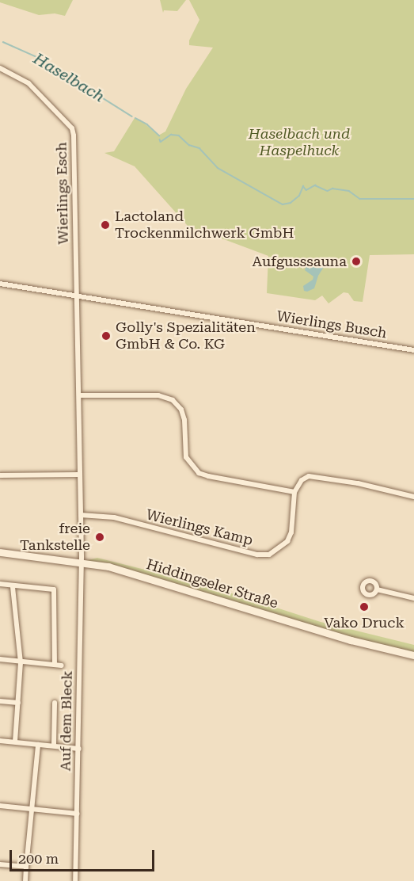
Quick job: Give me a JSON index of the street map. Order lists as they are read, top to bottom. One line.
{"streets":{"street":["Wierlings Esch","Wierlings Busch","Wierlings Kamp","Hiddingseler Straße","Auf dem Bleck"]},"crossings":[["Wierlings Esch","Wierlings Busch"],["Wierlings Esch","Wierlings Kamp"],["Wierlings Esch","Hiddingseler Straße"],["Wierlings Esch","Auf dem Bleck"],["Hiddingseler Straße","Auf dem Bleck"]],"water":["Haselbach"],"parks":["Haselbach und Haspelhuck"],"places":["Lactoland Trockenmilchwerk GmbH","Aufgusssauna","Golly's Spezialitäten GmbH & Co. KG","freie Tankstelle","Vako Druck"],"scale_bar":"200 m"}
